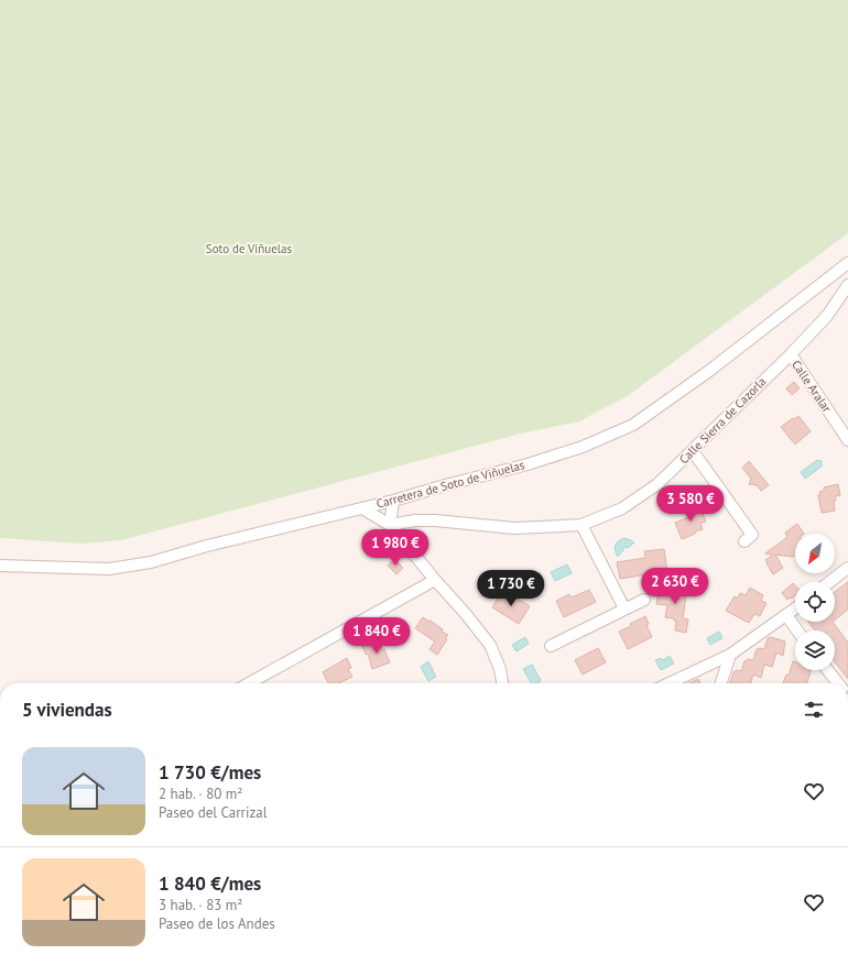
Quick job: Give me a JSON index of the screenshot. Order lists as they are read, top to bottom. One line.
{"streets":{"street":["Calle Aralar","Calle Sierra de Cazorla","Carretera de Soto de Viñuelas"]},"crossings":[["Calle Aralar","Calle Sierra de Cazorla"]],"parks":["Soto de Viñuelas"],"north":"bottom left","page":{"price":["3 580 €","1 980 €","2 630 €","1 730 €","1 840 €"],"heading":"5 viviendas","list":[{"name":"1 730 €/mes","note":"2 hab. · 80 m² · Paseo del Carrizal"},{"name":"1 840 €/mes","note":"3 hab. · 83 m² · Paseo de los Andes"}]}}
